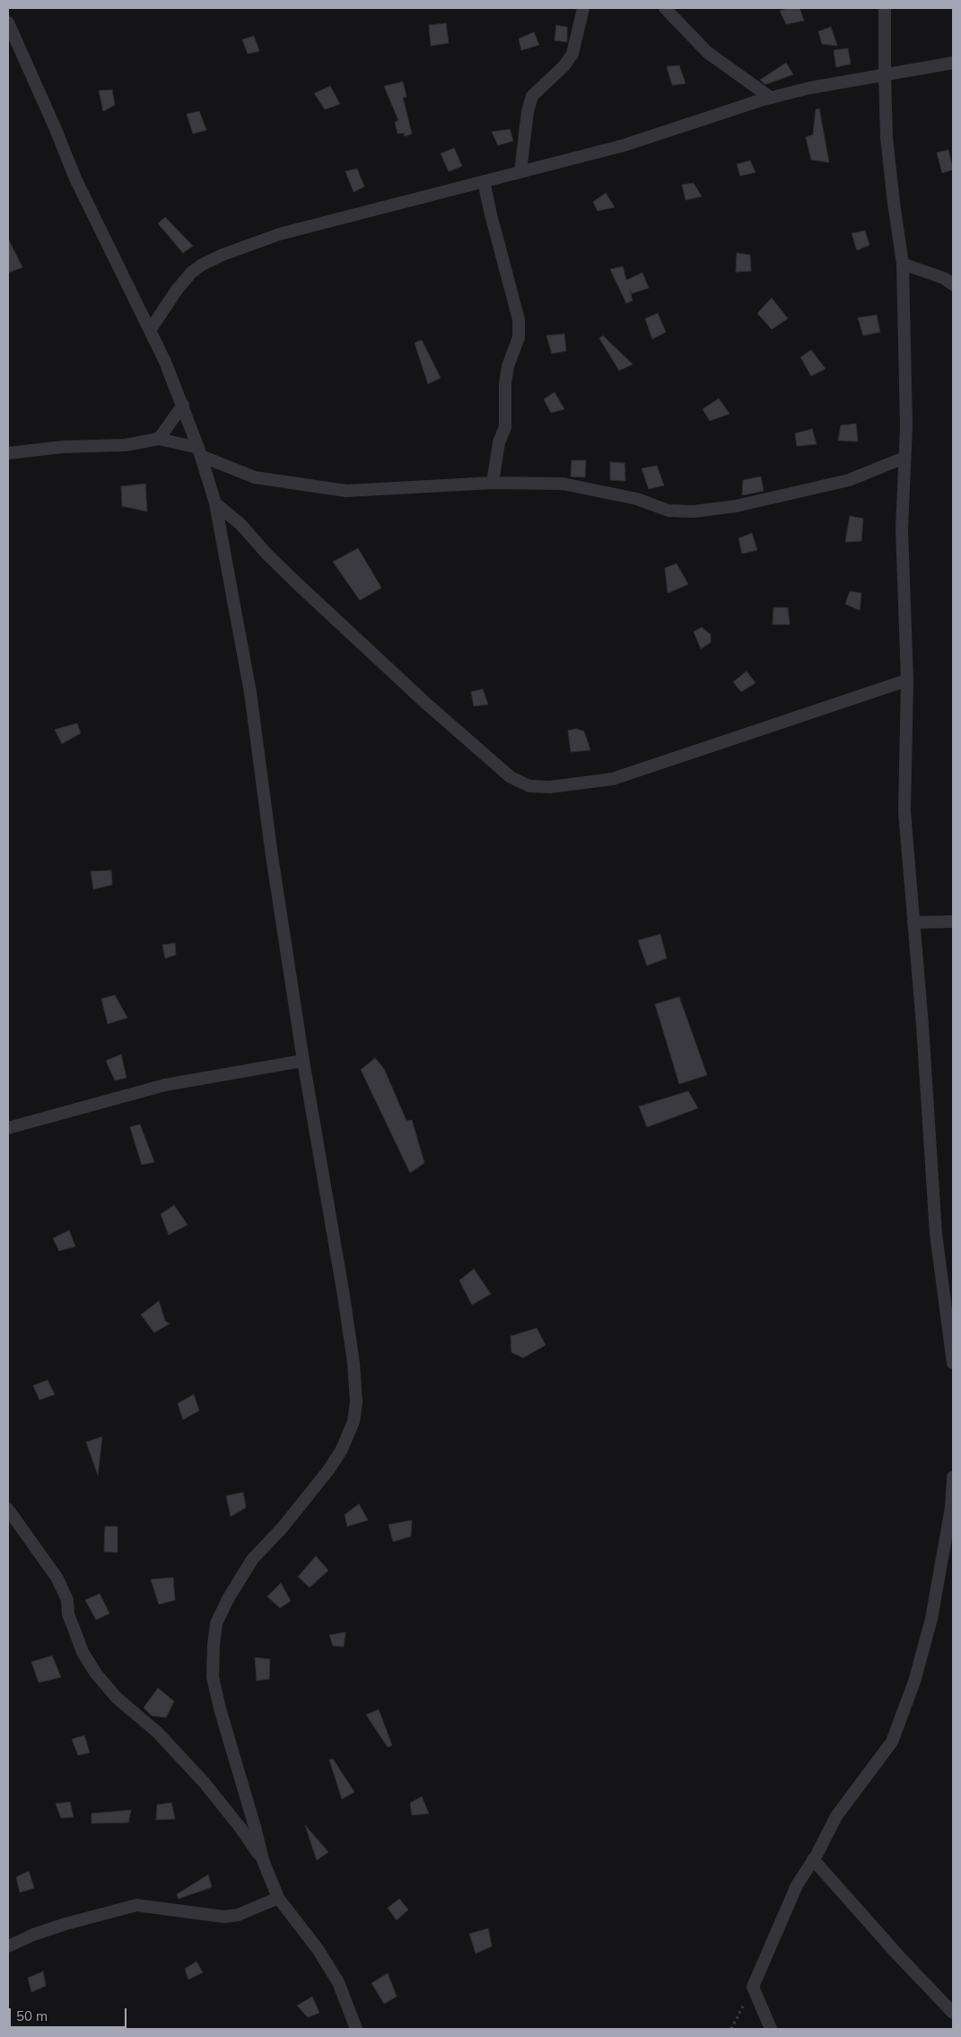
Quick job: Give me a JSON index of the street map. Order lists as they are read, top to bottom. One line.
{"scale_bar":"50 m"}
